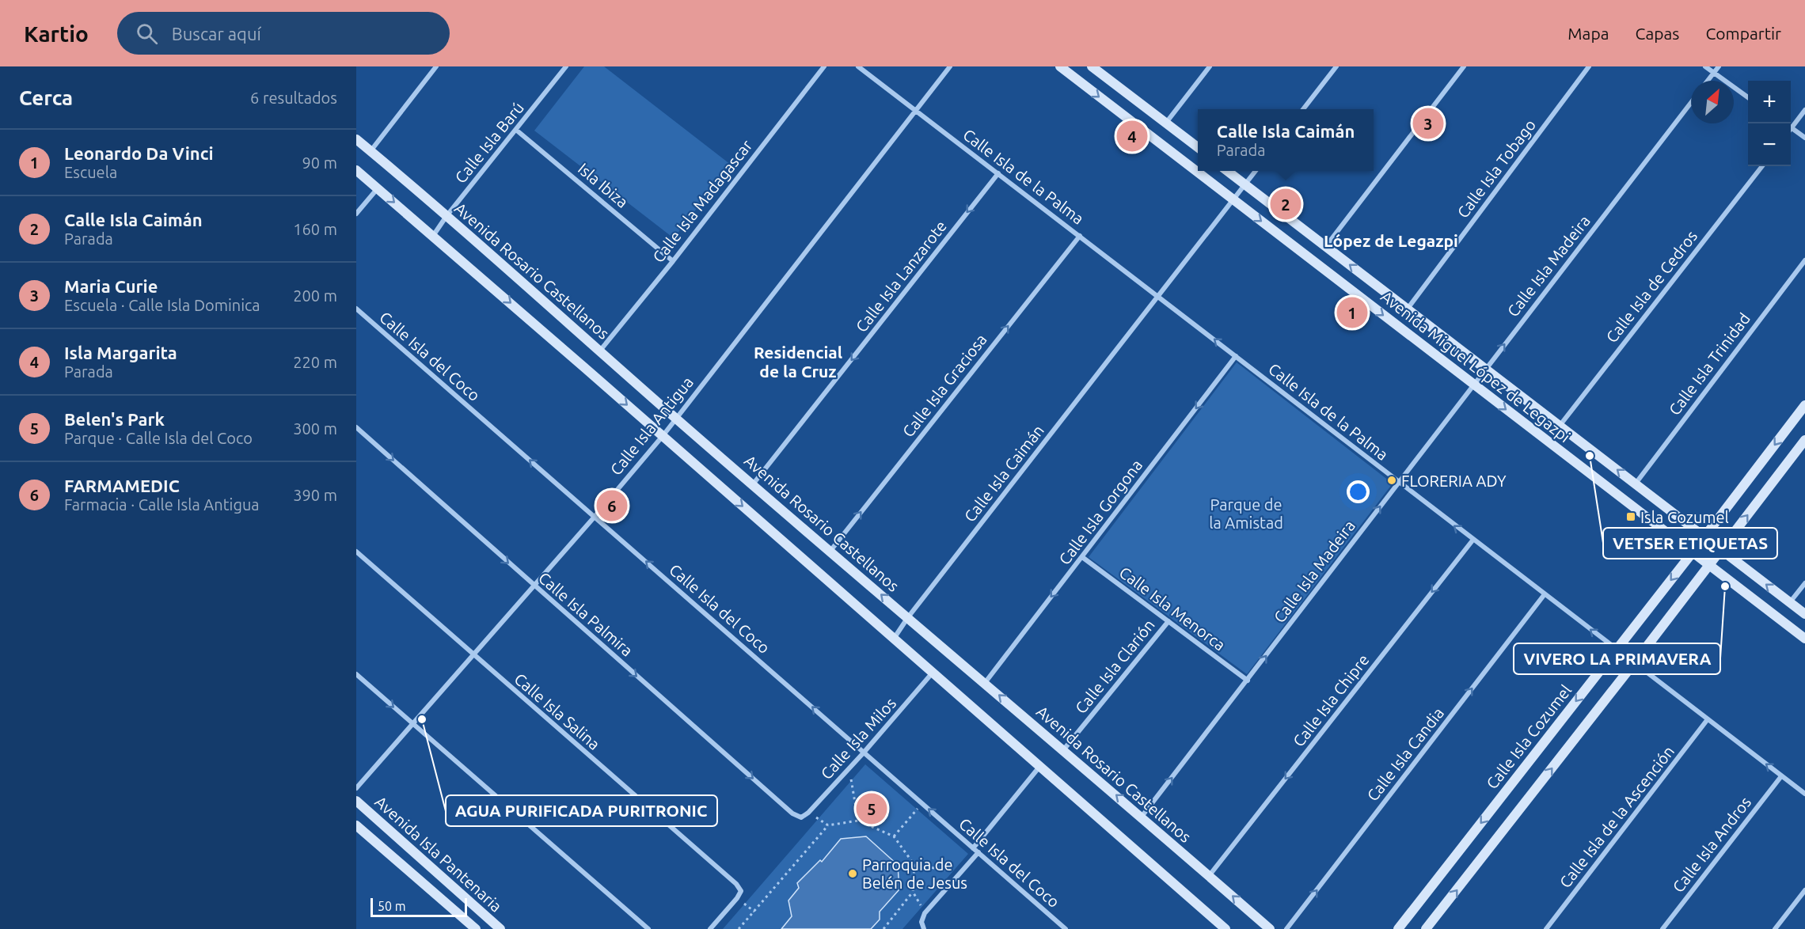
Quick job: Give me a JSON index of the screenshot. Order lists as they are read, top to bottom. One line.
{"streets":{"street":["Calle Isla Barú","Calle Isla Tobago","Calle Isla de la Palma","Isla Ibiza","Calle Isla Madagascar","Calle Isla Madeira","Avenida Rosario Castellanos","Calle Isla Lanzarote","Calle Isla de Cedros","Calle Isla del Coco","Calle Isla Trinidad","Avenida Miguel López de Legazpi","Calle Isla Graciosa","Calle Isla Antigua","Calle Isla Caimán","Calle Isla Gorgona","Calle Isla Menorca","Calle Isla Palmira","Calle Isla Clarión","Calle Isla Chipre","Calle Isla Salina","Calle Isla Cozumel","Calle Isla Milos","Calle Isla Candia","Calle Isla de la Ascención","Calle Isla Andros","Avenida Isla Pantenaria"]},"crossings":[["Calle Isla Barú","Isla Ibiza"],["Calle Isla Barú","Avenida Rosario Castellanos"],["Calle Isla Tobago","Avenida Miguel López de Legazpi"],["Calle Isla de la Palma","Calle Isla Madeira"],["Calle Isla de la Palma","Calle Isla Lanzarote"],["Calle Isla de la Palma","Calle Isla Graciosa"],["Calle Isla de la Palma","Calle Isla Antigua"],["Calle Isla de la Palma","Calle Isla Caimán"],["Calle Isla de la Palma","Calle Isla Gorgona"],["Calle Isla de la Palma","Calle Isla Chipre"],["Calle Isla de la Palma","Calle Isla Cozumel"],["Calle Isla de la Palma","Calle Isla Candia"],["Calle Isla de la Palma","Calle Isla de la Ascención"],["Calle Isla de la Palma","Calle Isla Andros"],["Isla Ibiza","Calle Isla Madagascar"],["Calle Isla Madagascar","Avenida Rosario Castellanos"],["Calle Isla Madeira","Avenida Rosario Castellanos"],["Calle Isla Madeira","Avenida Miguel López de Legazpi"],["Calle Isla Madeira","Calle Isla Menorca"],["Avenida Rosario Castellanos","Calle Isla Lanzarote"],["Avenida Rosario Castellanos","Calle Isla Graciosa"],["Avenida Rosario Castellanos","Calle Isla Antigua"],["Avenida Rosario Castellanos","Calle Isla Caimán"],["Avenida Rosario Castellanos","Calle Isla Gorgona"],["Avenida Rosario Castellanos","Calle Isla Clarión"],["Avenida Rosario Castellanos","Calle Isla Chipre"],["Calle Isla de Cedros","Avenida Miguel López de Legazpi"],["Calle Isla del Coco","Calle Isla Antigua"],["Calle Isla del Coco","Calle Isla Milos"],["Calle Isla Trinidad","Avenida Miguel López de Legazpi"],["Avenida Miguel López de Legazpi","Calle Isla Caimán"],["Avenida Miguel López de Legazpi","Calle Isla Cozumel"],["Calle Isla Antigua","Calle Isla Palmira"],["Calle Isla Antigua","Calle Isla Salina"],["Calle Isla Gorgona","Calle Isla Menorca"],["Calle Isla Menorca","Calle Isla Clarión"],["Calle Isla Palmira","Calle Isla Milos"]],"one_way":["Calle Isla Madeira","Calle Isla Lanzarote","Calle Isla del Coco","Calle Isla Graciosa","Calle Isla Gorgona","Calle Isla Palmira","Calle Isla Chipre","Calle Isla Candia"],"districts":["López de Legazpi","Residencial de la Cruz"],"parks":["Parque de la Amistad"],"places":{"other":["VETSER ETIQUETAS","FLORERIA ADY","VIVERO LA PRIMAVERA","AGUA PURIFICADA PURITRONIC","Parroquia de Belén de Jesus"],"transit":["Isla Cozumel"]},"scale_bar":"50 m","north":"top right","page":{"header":"Kartio","search":"Buscar aquí","nav":["Mapa","Capas","Compartir"],"heading":["Cerca","6 resultados"],"map_buttons":["+","−"],"pins":["3","4","2","1","6","5"],"popup":["Calle Isla Caimán","Parada"],"list":[{"mark":"1","name":"Leonardo Da Vinci","note":"Escuela","value":"90 m"},{"mark":"2","name":"Calle Isla Caimán","note":"Parada","value":"160 m"},{"mark":"3","name":"Maria Curie","note":"Escuela · Calle Isla Dominica","value":"200 m"},{"mark":"4","name":"Isla Margarita","note":"Parada","value":"220 m"},{"mark":"5","name":"Belen's Park","note":"Parque · Calle Isla del Coco","value":"300 m"},{"mark":"6","name":"FARMAMEDIC","note":"Farmacia · Calle Isla Antigua","value":"390 m"}],"scale":"50 m"}}
